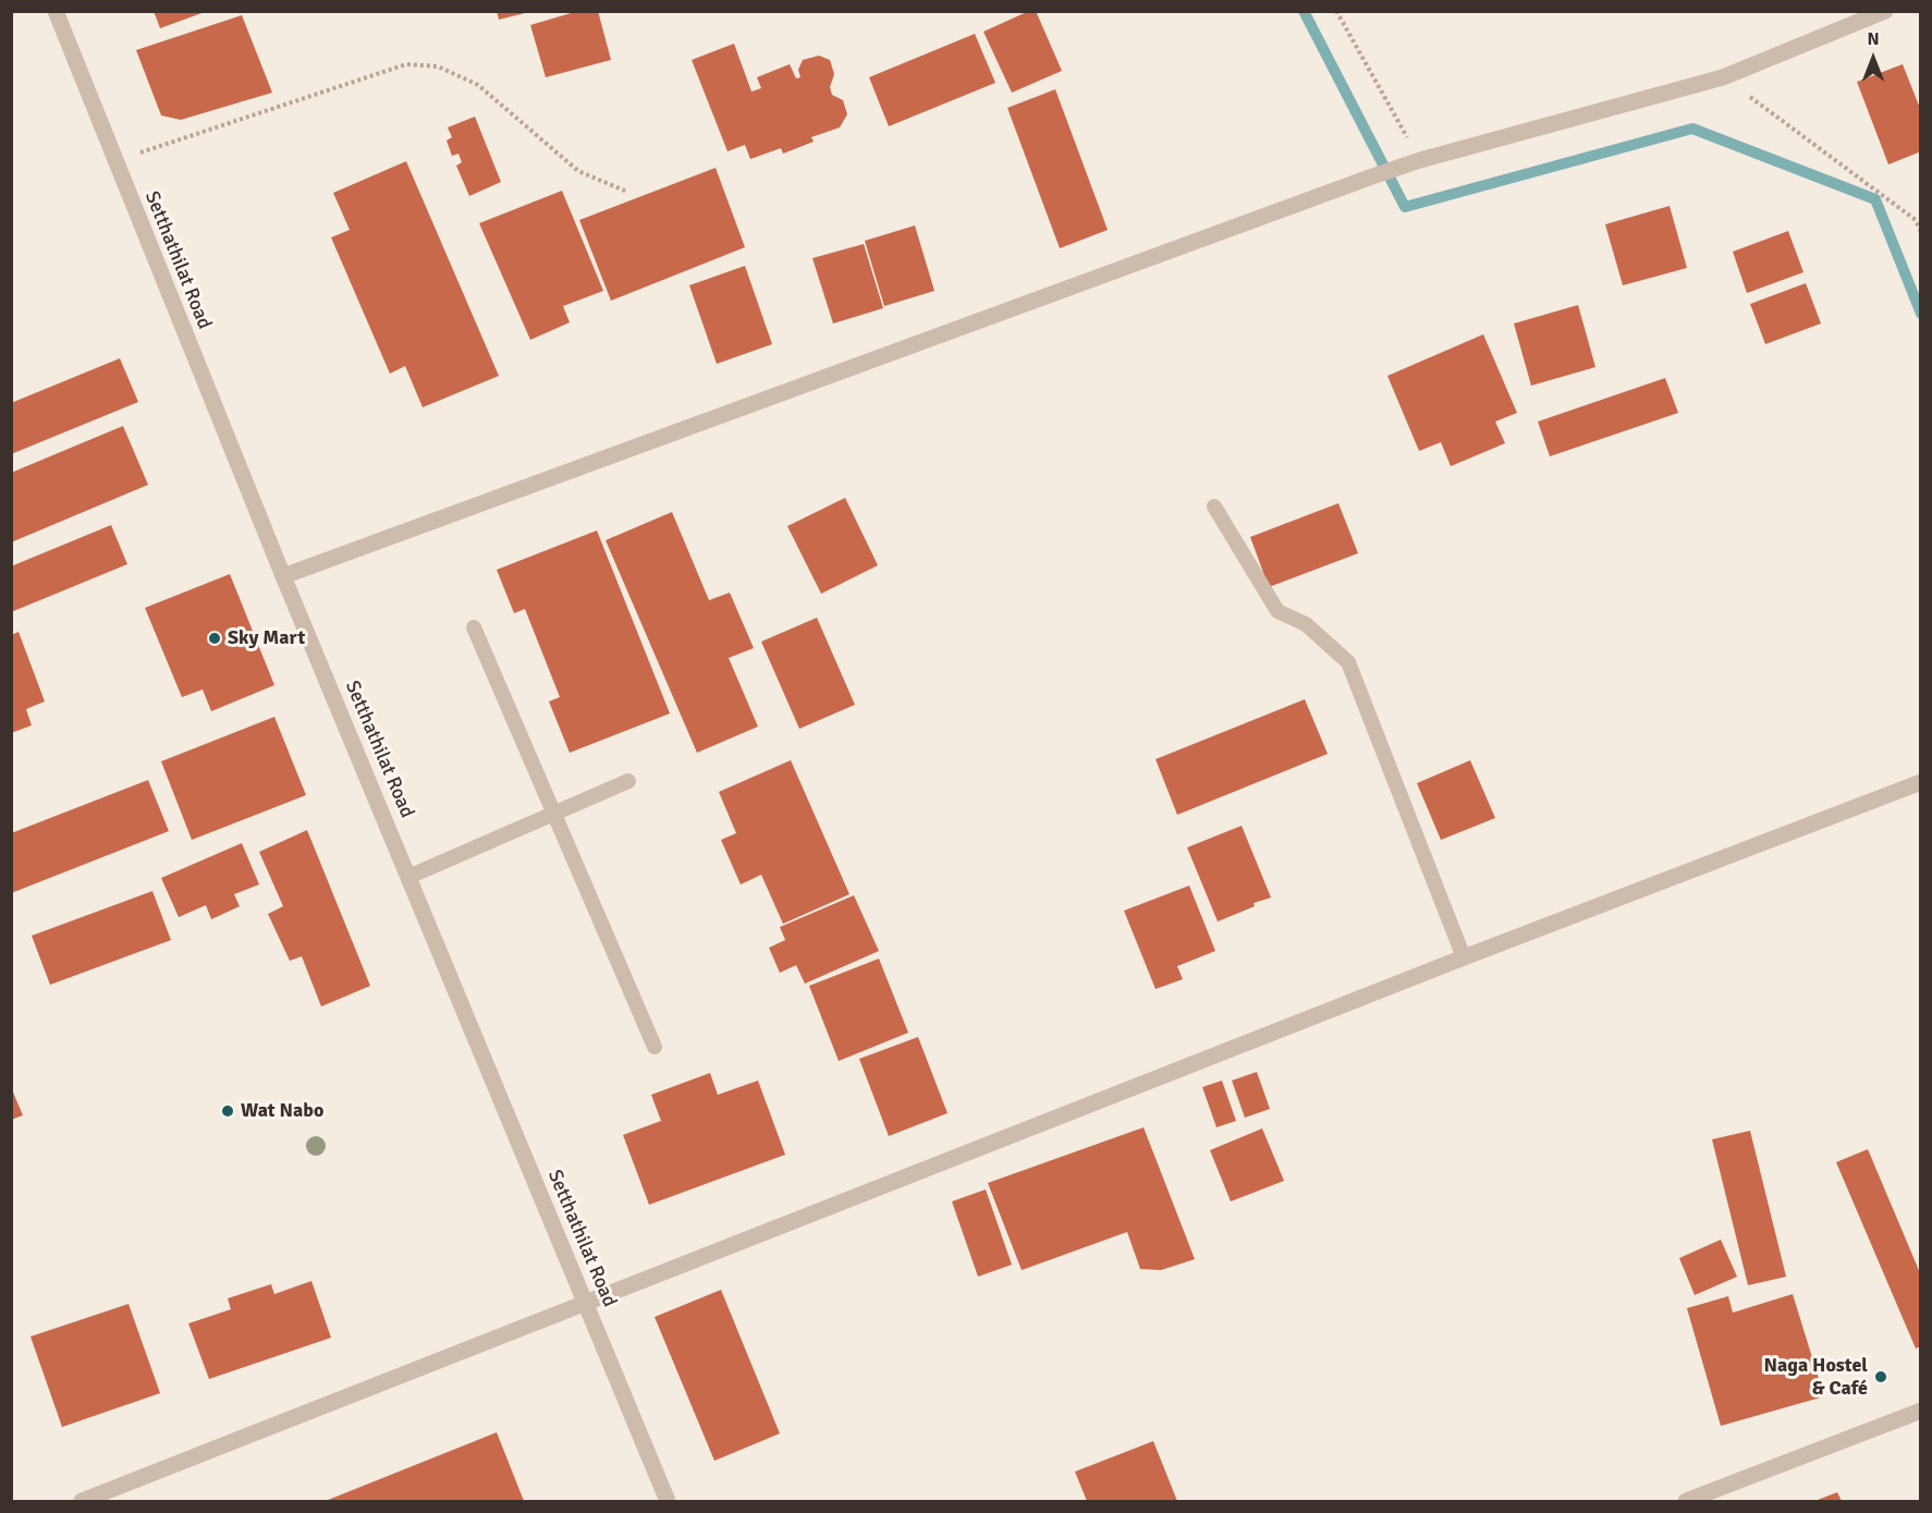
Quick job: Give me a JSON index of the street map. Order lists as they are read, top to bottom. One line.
{"streets":{"street":["Setthathilat Road"]},"places":["Sky Mart","Wat Nabo","Naga Hostel & Café"],"north":"top"}
